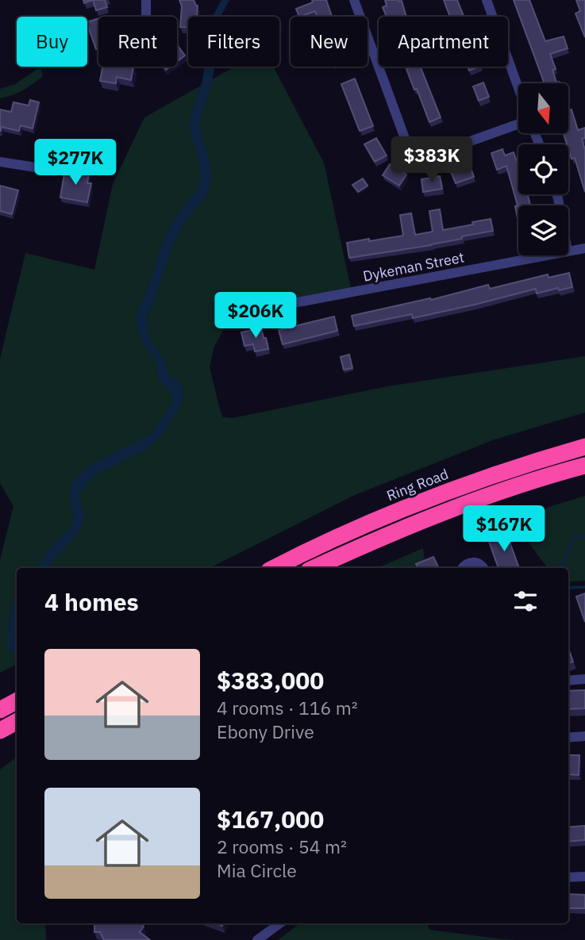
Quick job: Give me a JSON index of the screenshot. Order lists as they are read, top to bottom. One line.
{"streets":{"highway":["Ring Road"],"street":["Dykeman Street"]},"north":"bottom","page":{"chip":["Buy","Rent","Filters","New","Apartment"],"price":["$383K","$277K","$206K","$167K"],"heading":"4 homes","list":[{"name":"$383,000","note":"4 rooms · 116 m² · Ebony Drive"},{"name":"$167,000","note":"2 rooms · 54 m² · Mia Circle"}]}}
